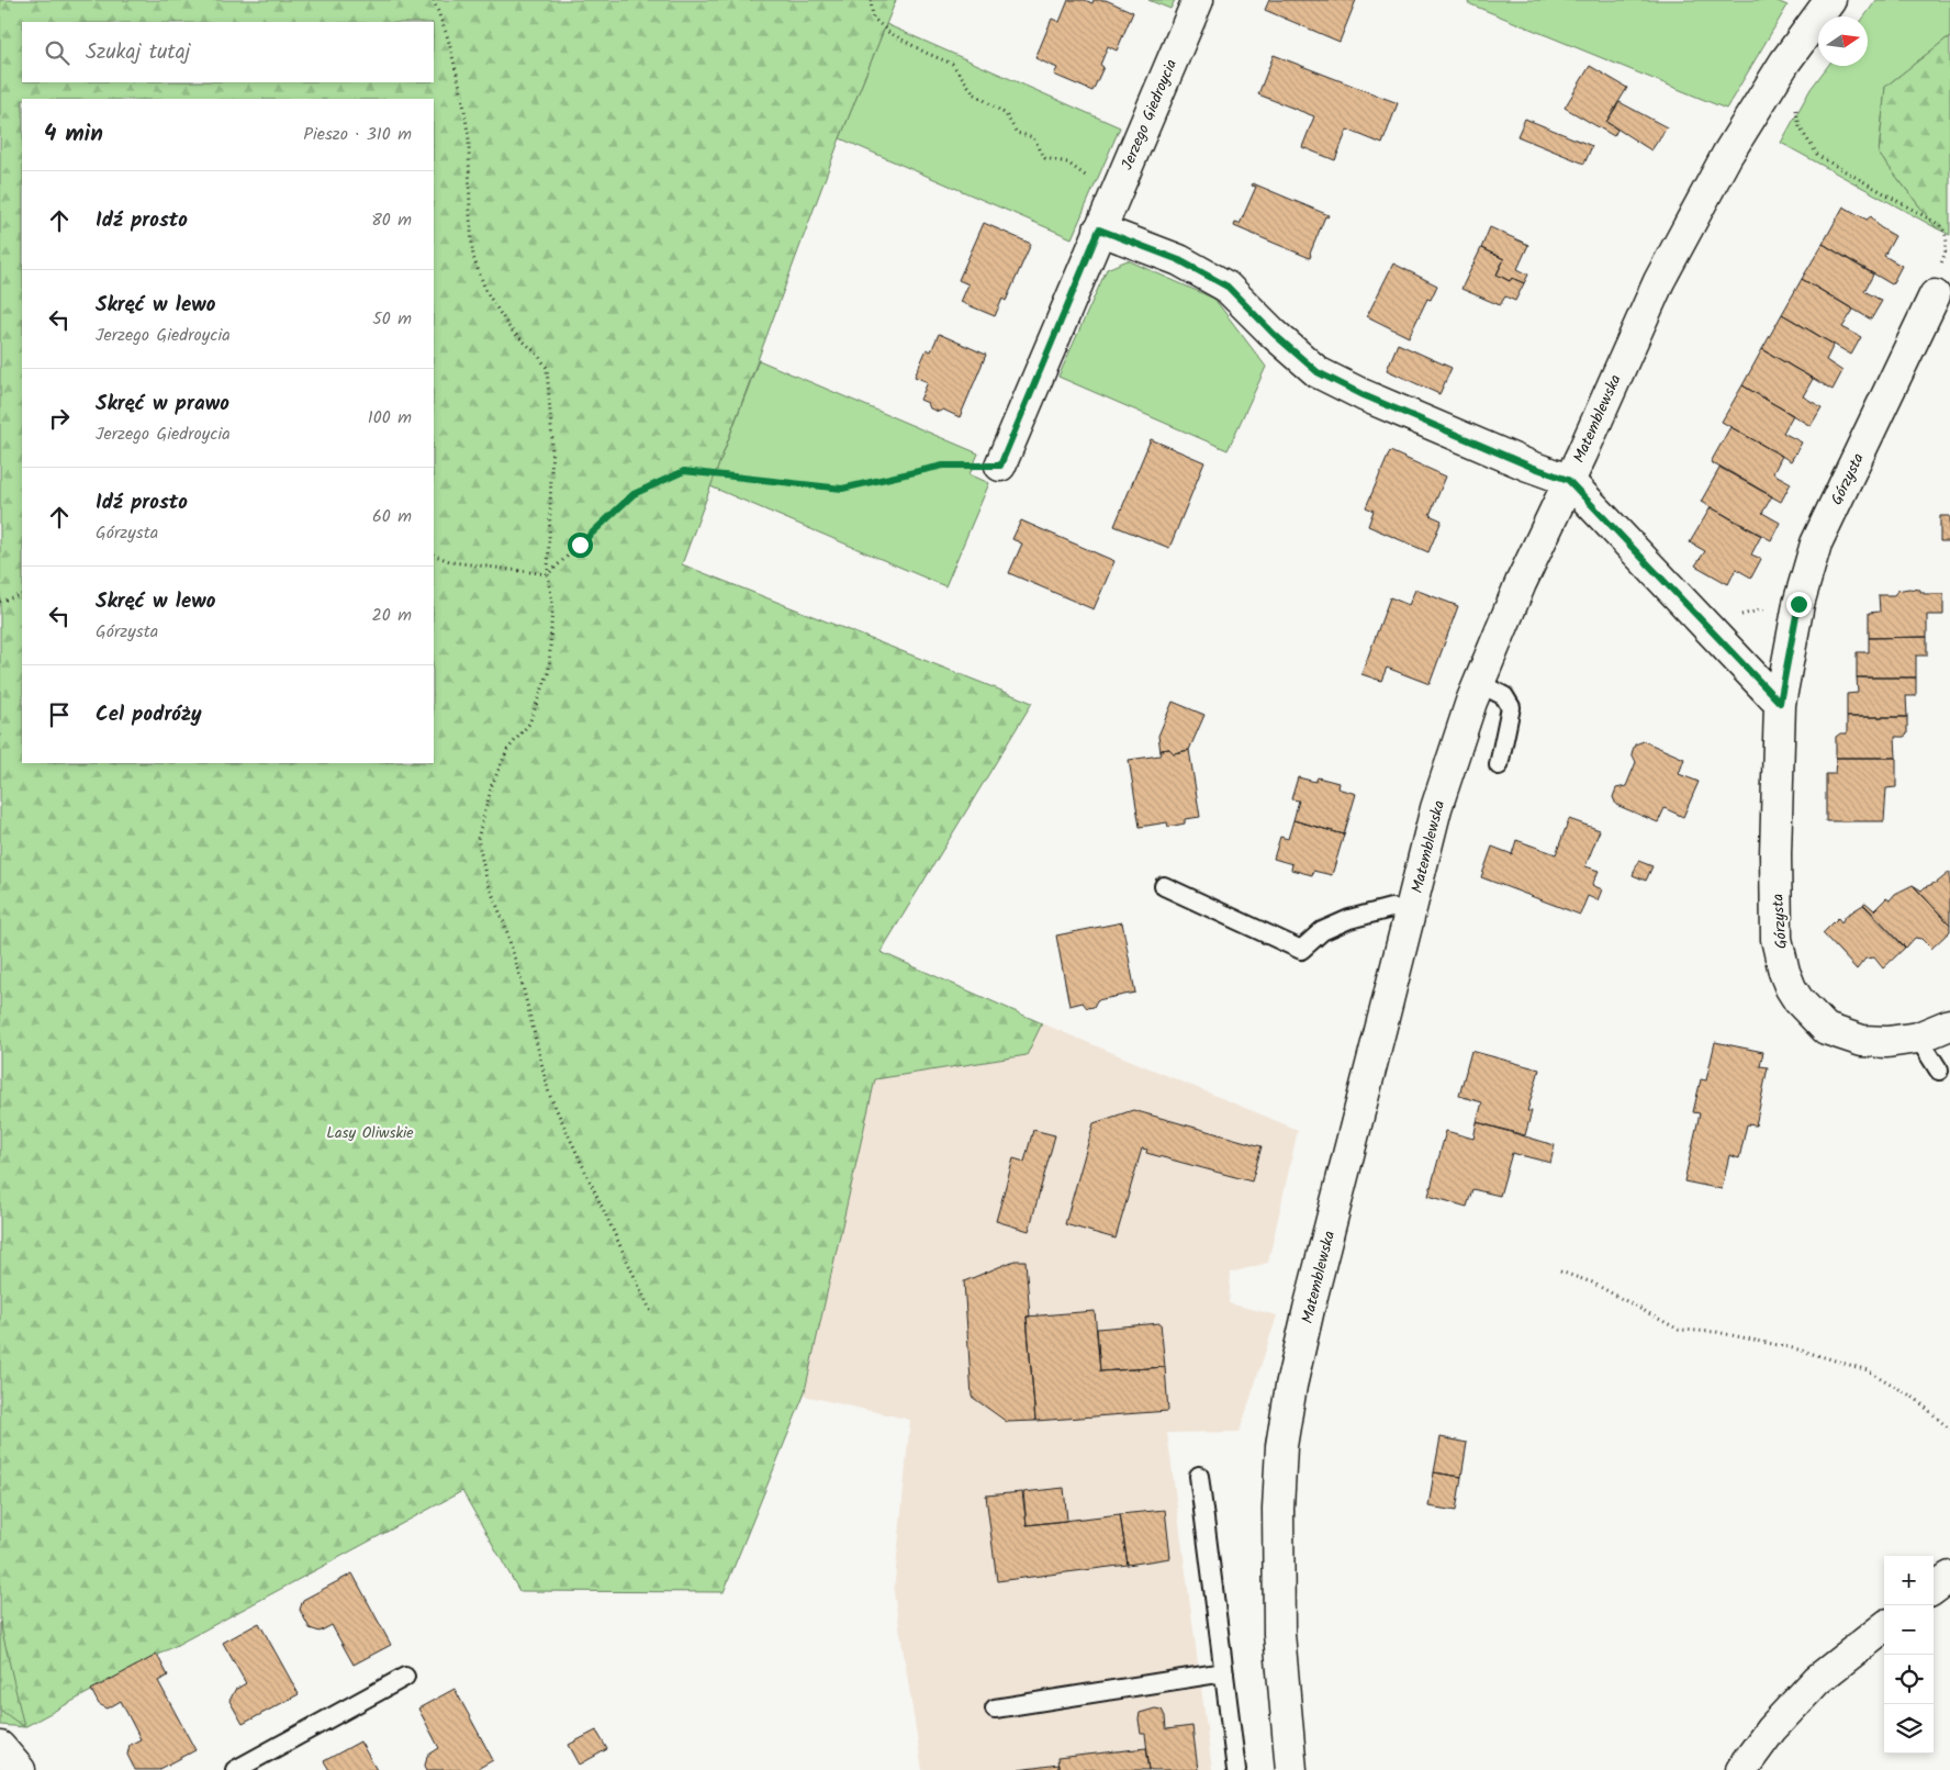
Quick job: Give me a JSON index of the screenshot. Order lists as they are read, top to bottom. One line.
{"streets":{"street":["Jerzego Giedroycia","Matemblewska","Górzysta"]},"parks":["Lasy Oliwskie"],"north":"right","page":{"search":"Szukaj tutaj","heading":["4 min","Pieszo · 310 m"],"list":[["Idź prosto","80 m"],["Skręć w lewo","Jerzego Giedroycia","50 m"],["Skręć w prawo","Jerzego Giedroycia","100 m"],["Idź prosto","Górzysta","60 m"],["Skręć w lewo","Górzysta","20 m"],"Cel podróży"],"map_buttons":["+","−"]}}
